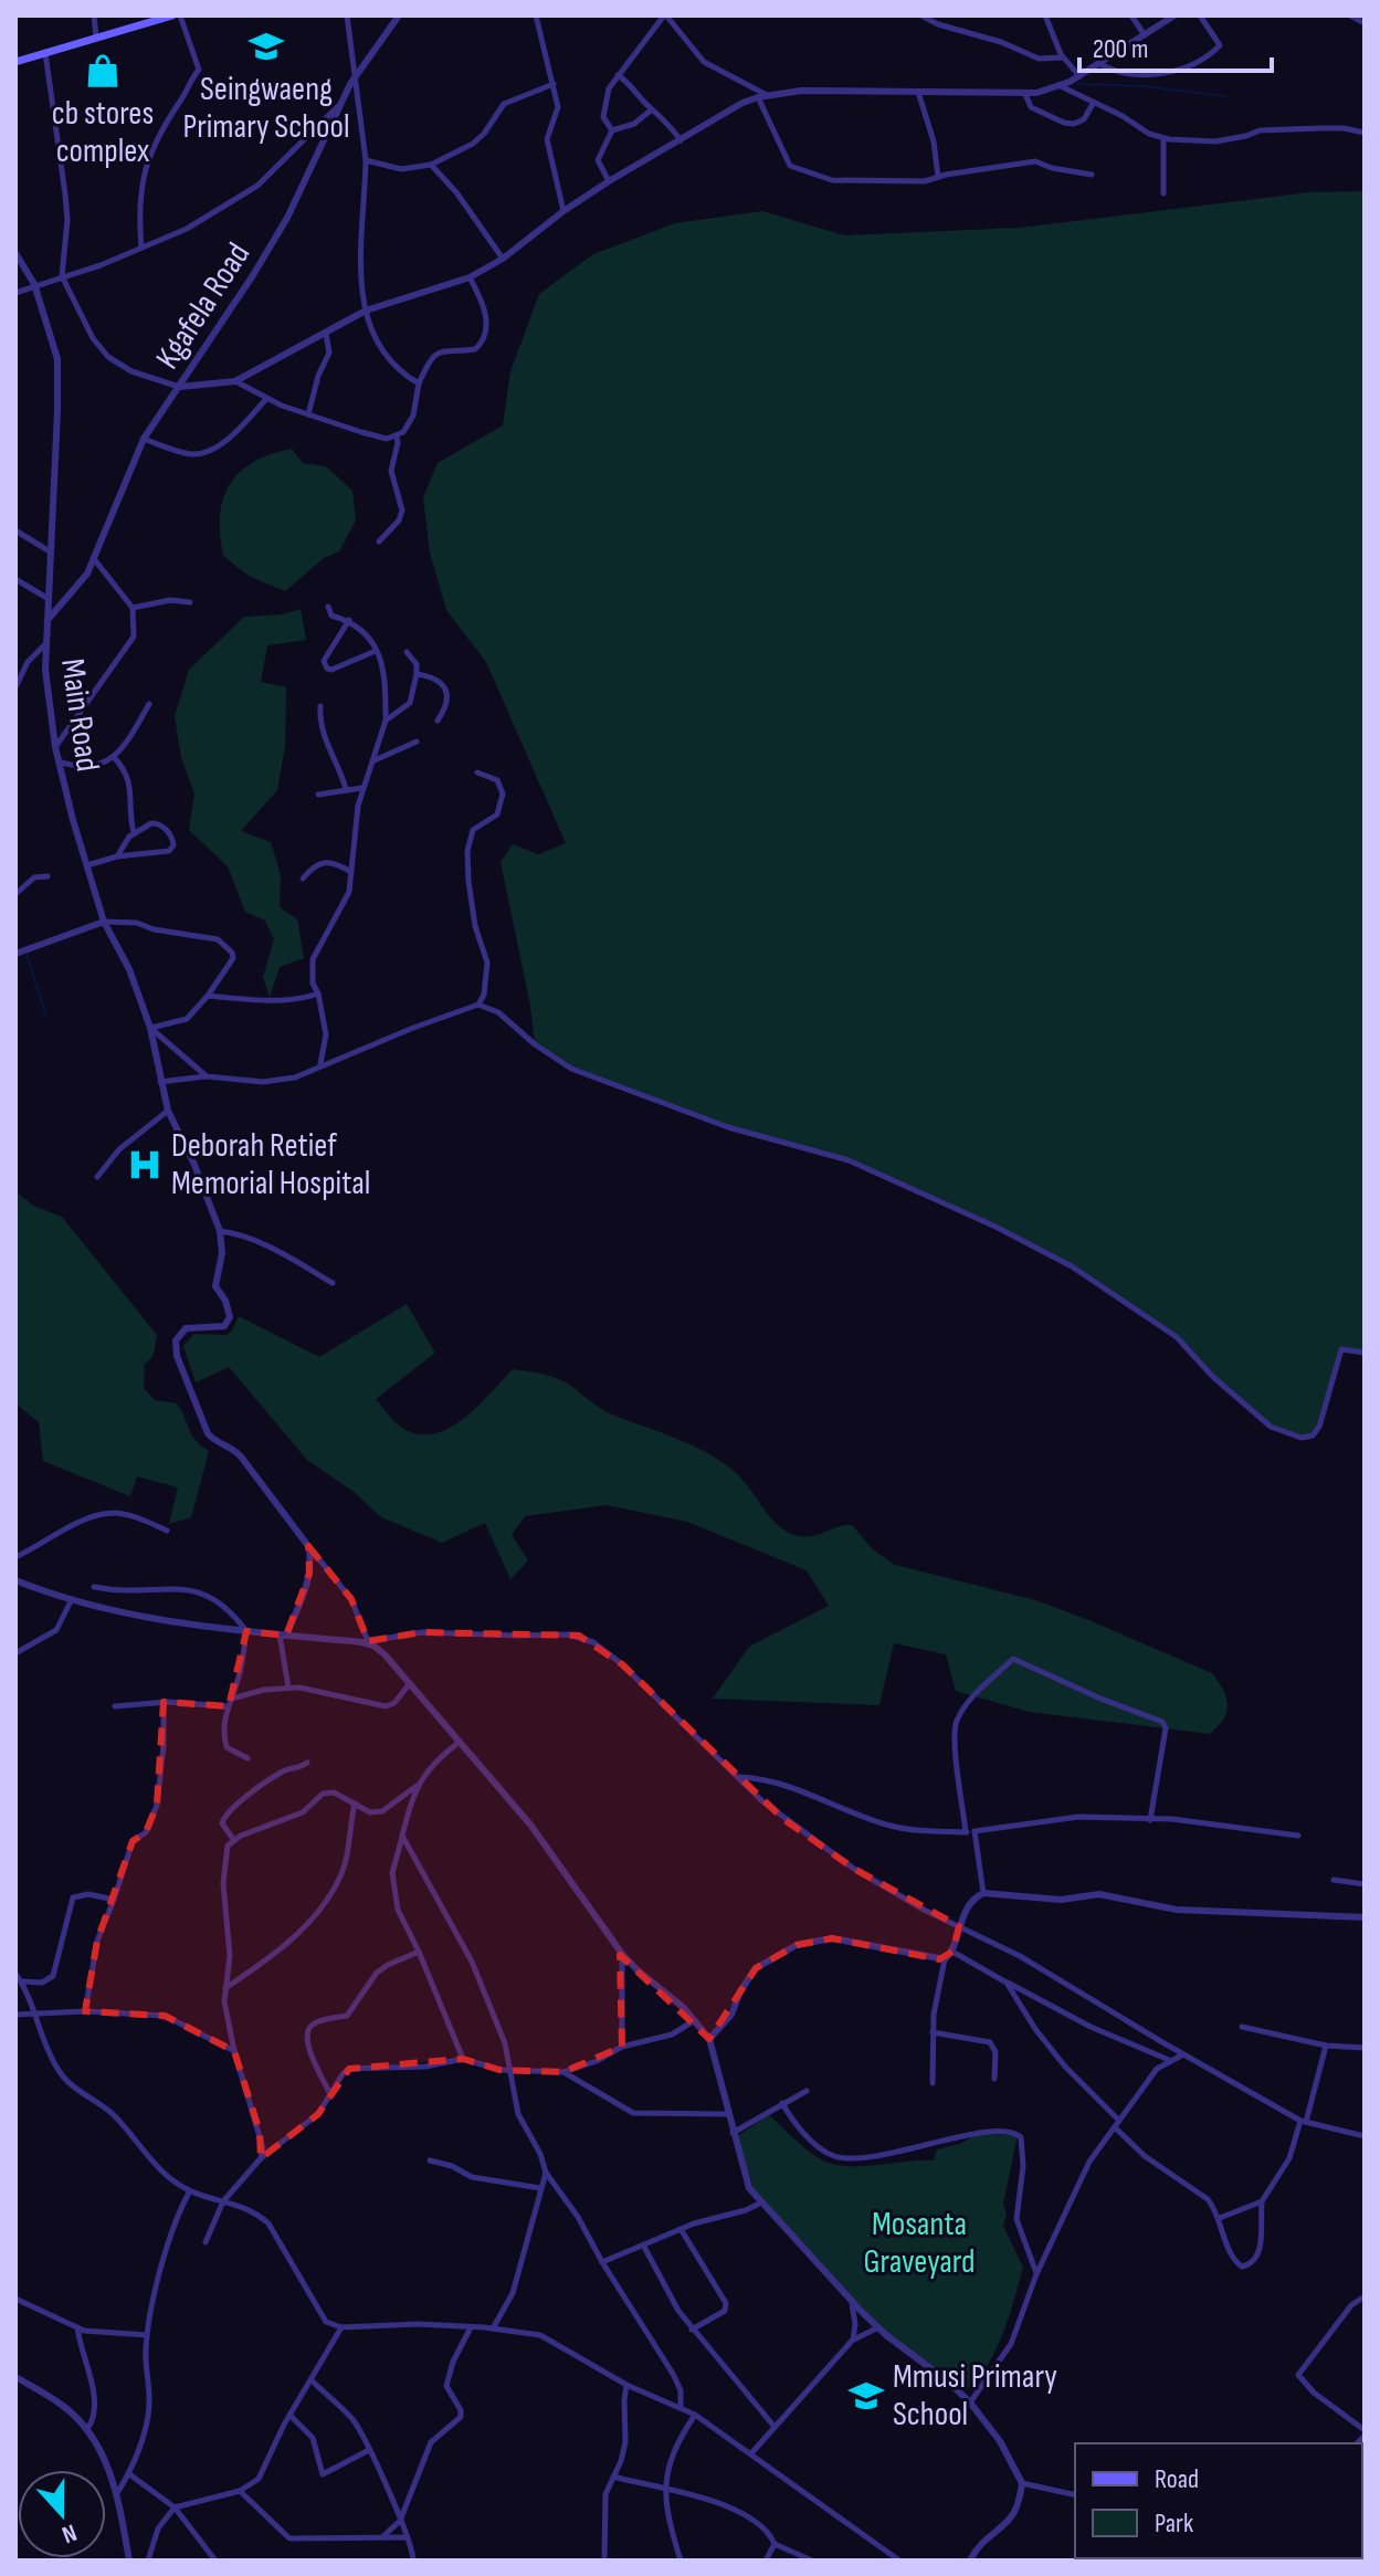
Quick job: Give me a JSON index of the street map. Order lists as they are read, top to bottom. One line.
{"streets":{"street":["Kgafela Road","Main Road"]},"crossings":[["Kgafela Road","Main Road"]],"parks":["Mosanta Graveyard"],"places":{"school or university":["Seingwaeng Primary School","Mmusi Primary School"],"shop":["cb stores complex"],"hospital":["Deborah Retief Memorial Hospital"]},"legend":["Road","Park"],"scale_bar":"200 m","north":"bottom"}
